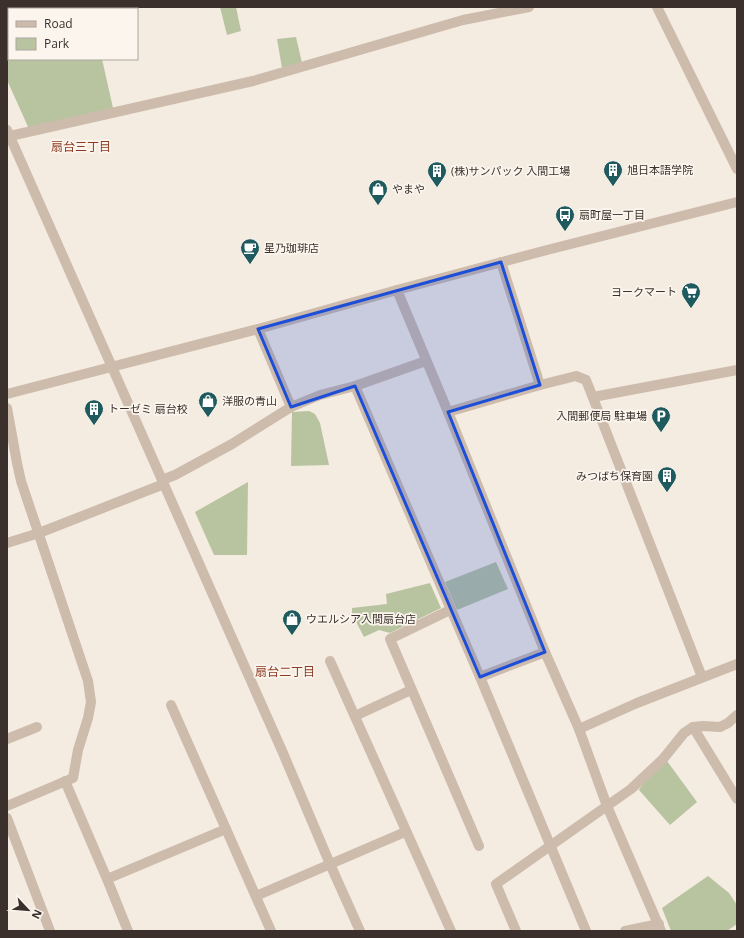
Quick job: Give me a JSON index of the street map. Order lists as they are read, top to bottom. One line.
{"districts":["扇台三丁目","扇台二丁目"],"places":{"building":["旭日本語学院","(株)サンパック 入間工場","トーゼミ 扇台校","みつばち保育園"],"shop":["やまや","洋服の青山","ウエルシア入間扇台店"],"bus stop":["扇町屋一丁目"],"cafe":["星乃珈琲店"],"supermarket":["ヨークマート"],"parking":["入間郵便局 駐車場"]},"legend":["Road","Park"],"north":"bottom right"}
